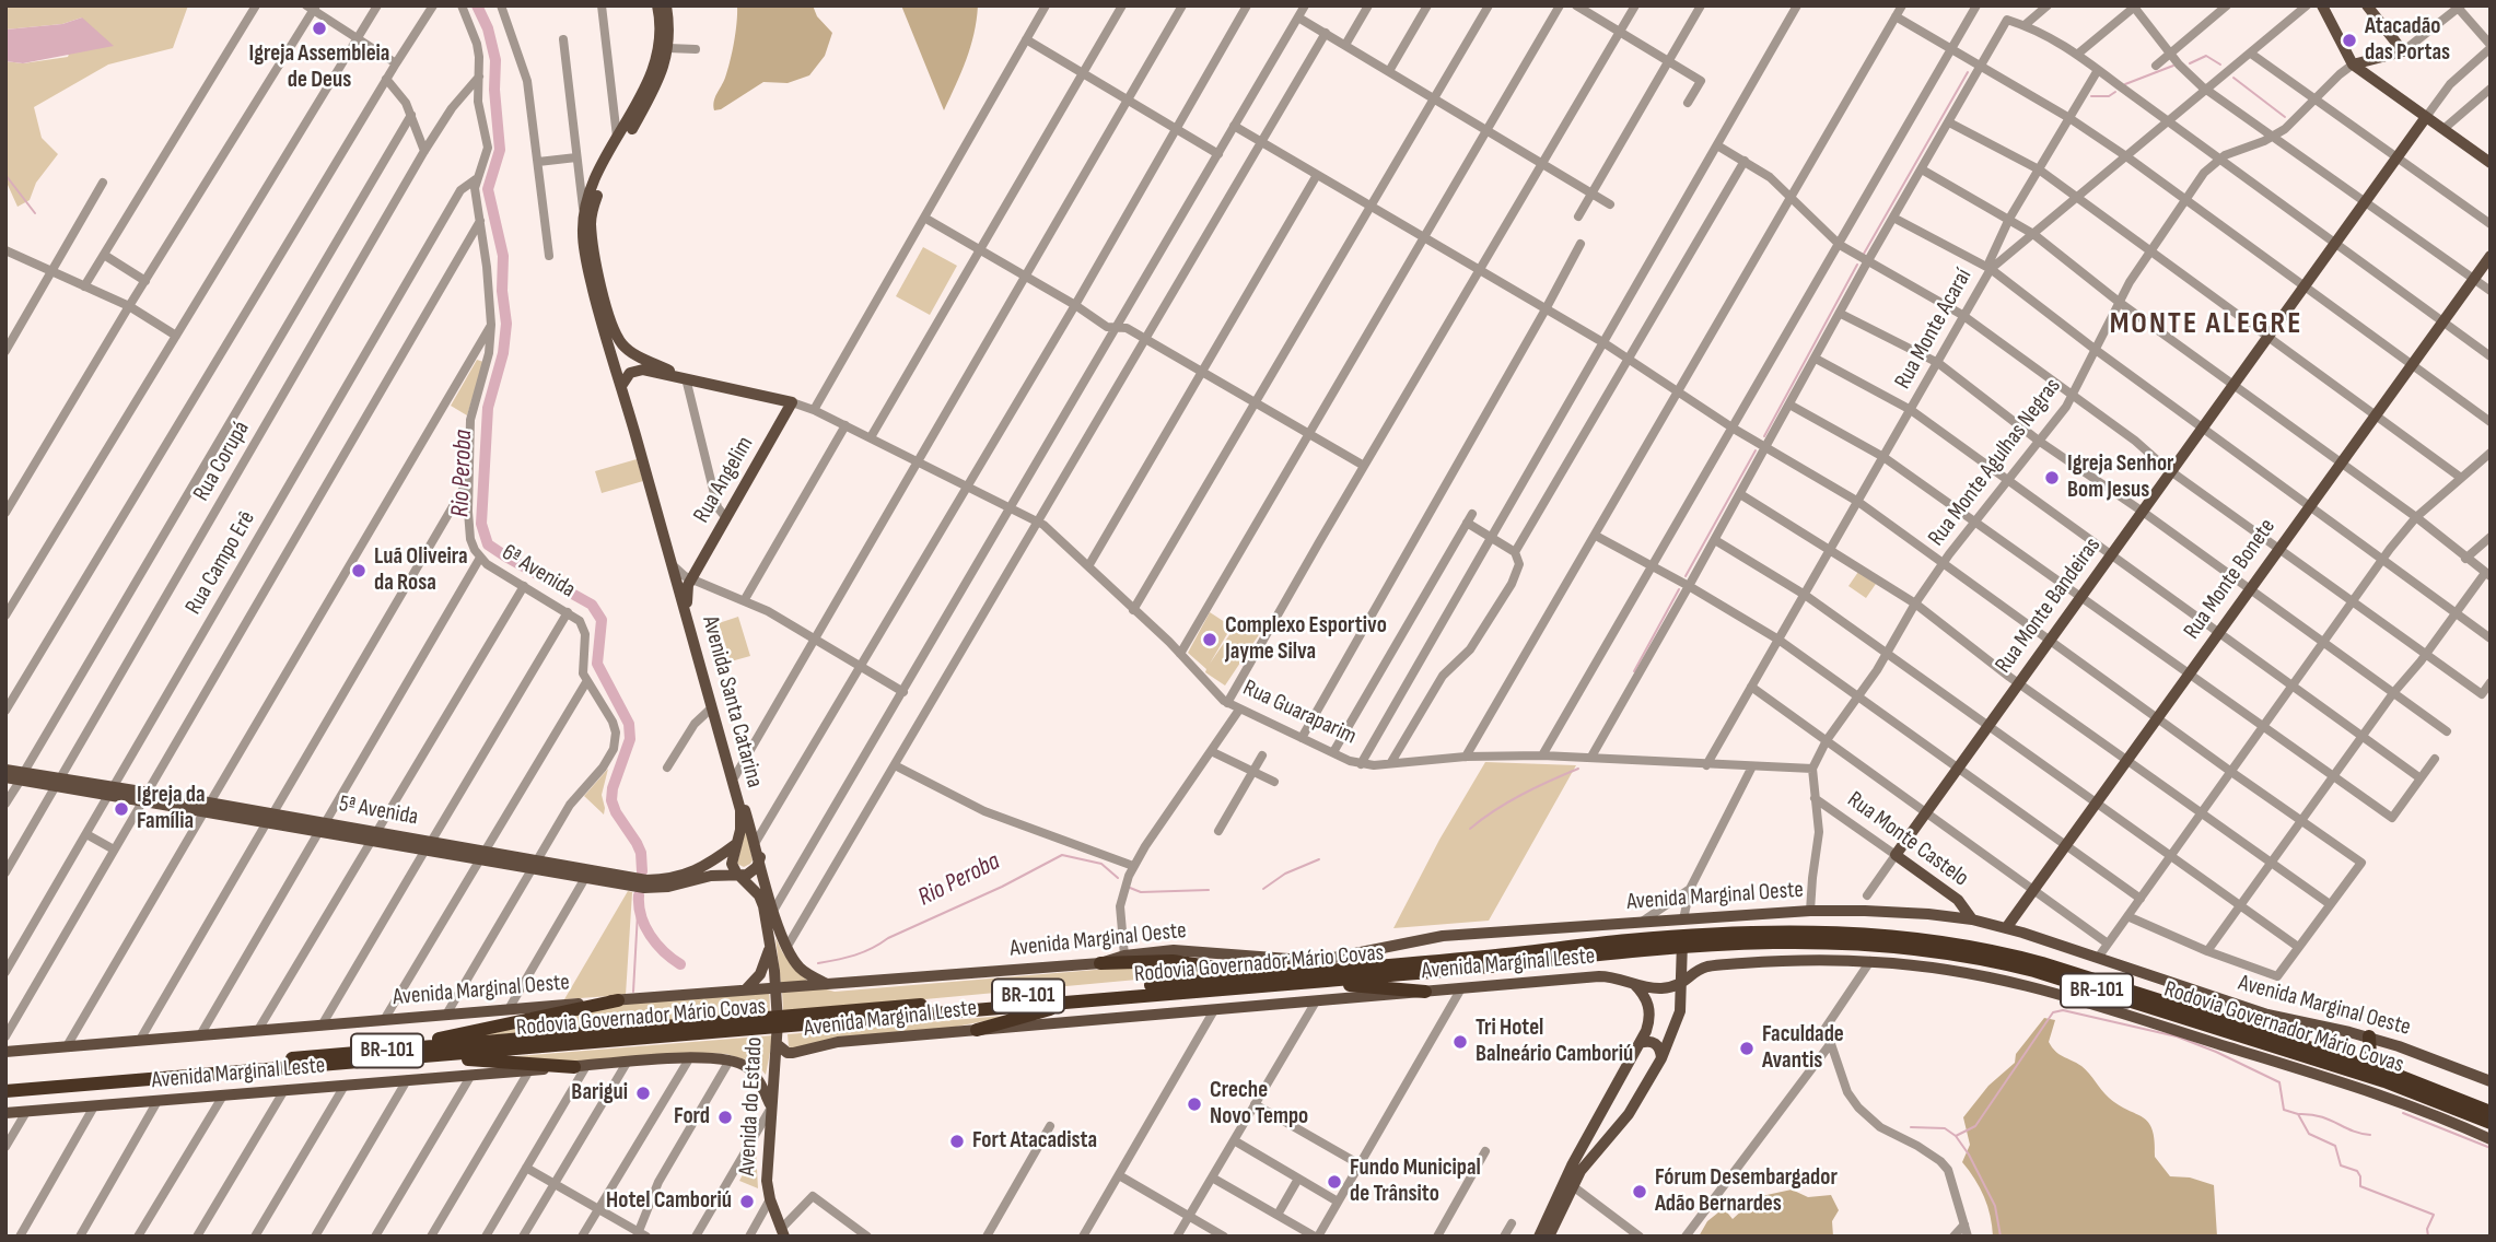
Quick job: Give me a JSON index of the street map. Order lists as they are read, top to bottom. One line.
{"streets":{"highway":["Rodovia Governador Mário Covas","BR-101"],"main road":["Rua Angelim","Rua Monte Bonete","Rua Monte Bandeiras","Avenida Santa Catarina","Rua Guaraparim","5ª Avenida","Rua Monte Castelo","Avenida Marginal Oeste","Avenida Marginal Leste","Avenida do Estado"],"street":["Rua Monte Acaraí","Rua Corupá","Rua Monte Agulhas Negras","Rua Campo Erê","6ª Avenida"]},"crossings":[["Rua Monte Acaraí","Rua Guaraparim"],["Rua Corupá","6ª Avenida"],["Rua Corupá","5ª Avenida"],["Rua Monte Agulhas Negras","Rua Guaraparim"],["Rua Angelim","Avenida Santa Catarina"],["Rua Angelim","Rua Guaraparim"],["Rua Campo Erê","6ª Avenida"],["Rua Campo Erê","5ª Avenida"],["Rua Monte Bonete","Avenida Marginal Oeste"],["Rua Monte Bandeiras","Rua Monte Castelo"],["Avenida Santa Catarina","Rua Guaraparim"],["Avenida Santa Catarina","5ª Avenida"],["Avenida Santa Catarina","Avenida Marginal Oeste"],["Avenida Santa Catarina","Rodovia Governador Mário Covas"],["Avenida Santa Catarina","Avenida do Estado"],["Rua Monte Castelo","Avenida Marginal Oeste"],["Rodovia Governador Mário Covas","Avenida do Estado"],["Avenida Marginal Leste","Avenida do Estado"]],"districts":["MONTE ALEGRE"],"water":["Rio Peroba"],"places":["Igreja Assembleia de Deus","Atacadão das Portas","Igreja Senhor Bom Jesus","Luã Oliveira da Rosa","Complexo Esportivo Jayme Silva","Igreja da Família","Tri Hotel Balneário Camboriú","Faculdade Avantis","Barigui","Creche Novo Tempo","Ford","Fort Atacadista","Fundo Municipal de Trânsito","Fórum Desembargador Adão Bernardes","Hotel Camboriú"]}
